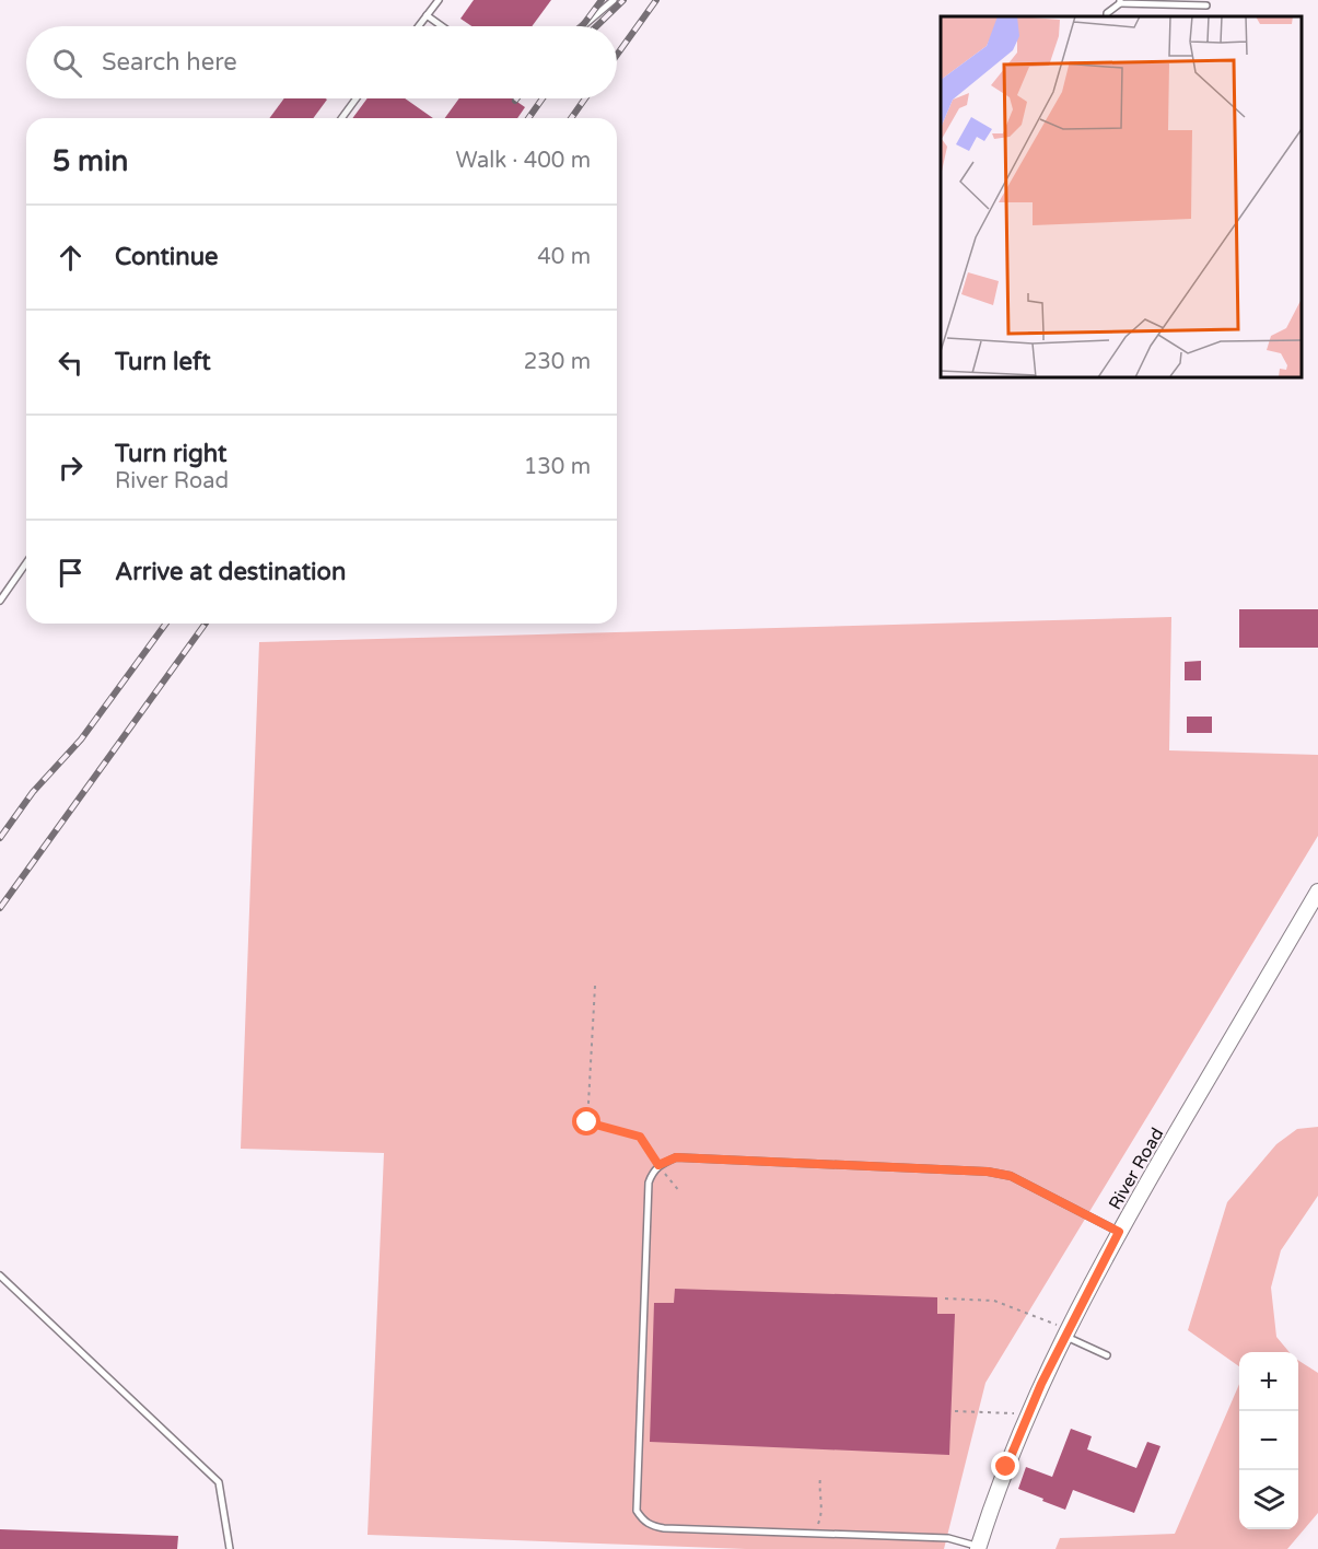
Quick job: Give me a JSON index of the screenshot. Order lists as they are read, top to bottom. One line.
{"streets":{"street":["River Road"]},"page":{"search":"Search here","heading":["5 min","Walk · 400 m"],"list":[["Continue","40 m"],["Turn left","230 m"],["Turn right","River Road","130 m"],"Arrive at destination"],"map_buttons":["+","−"]}}
